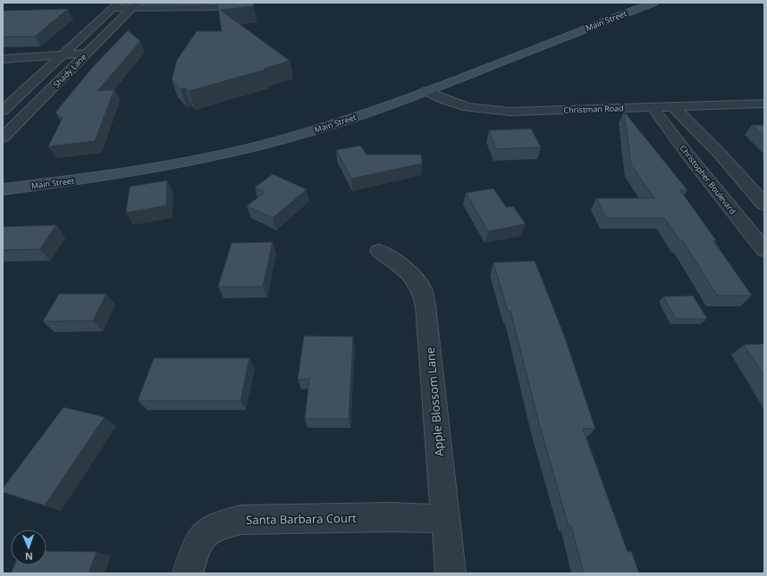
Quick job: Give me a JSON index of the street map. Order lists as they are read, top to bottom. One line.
{"streets":{"main road":["Main Street"],"street":["Shady Lane","Christman Road","Christopher Boulevard","Apple Blossom Lane","Santa Barbara Court"]},"crossings":[["Main Street","Christman Road"],["Christman Road","Christopher Boulevard"],["Apple Blossom Lane","Santa Barbara Court"]],"north":"bottom"}
